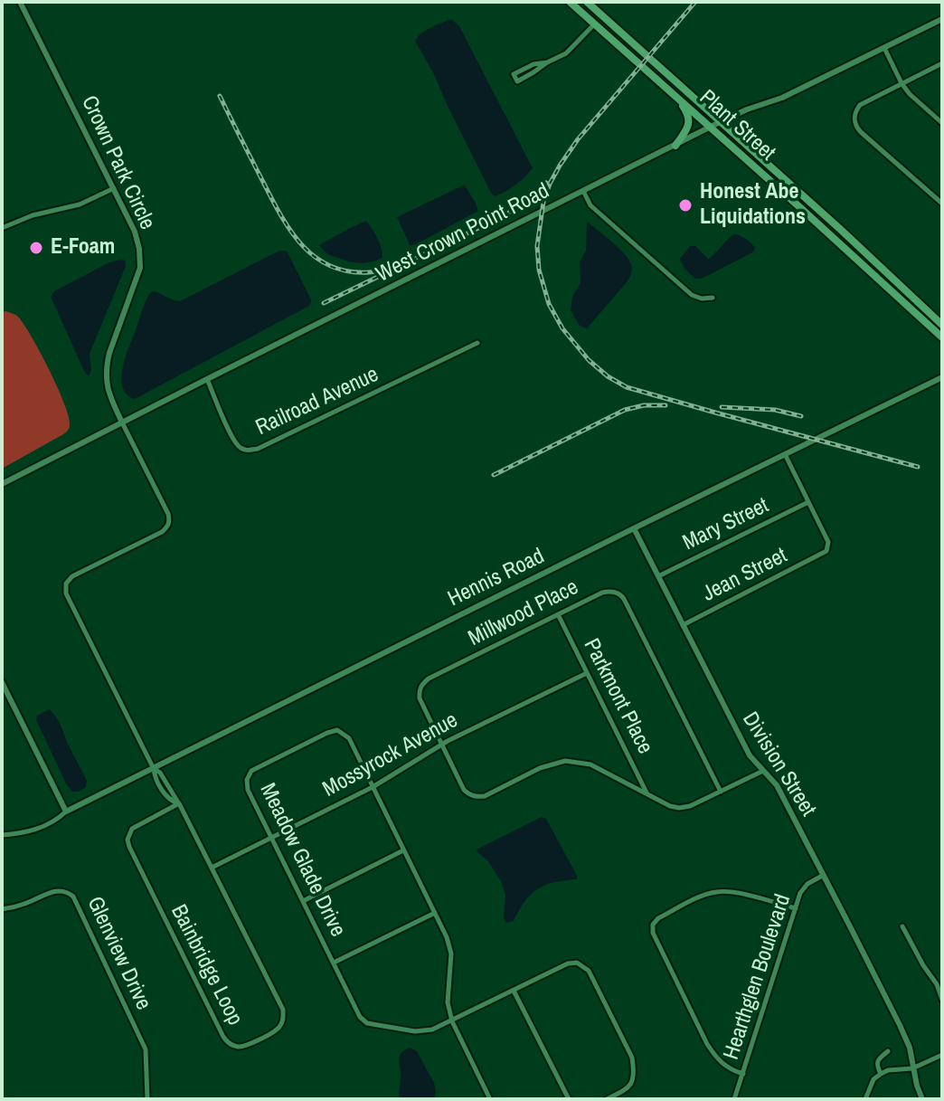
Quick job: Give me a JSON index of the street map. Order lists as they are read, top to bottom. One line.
{"streets":{"main road":["Plant Street"],"street":["Crown Park Circle","West Crown Point Road","Railroad Avenue","Mary Street","Jean Street","Hennis Road","Millwood Place","Parkmont Place","Mossyrock Avenue","Division Street","Meadow Glade Drive","Glenview Drive","Bainbridge Loop","Hearthglen Boulevard"]},"crossings":[["Plant Street","West Crown Point Road"],["Crown Park Circle","West Crown Point Road"],["Crown Park Circle","Hennis Road"],["Crown Park Circle","Bainbridge Loop"],["West Crown Point Road","Railroad Avenue"],["Mary Street","Jean Street"],["Mary Street","Division Street"],["Jean Street","Division Street"],["Hennis Road","Division Street"],["Hennis Road","Bainbridge Loop"],["Millwood Place","Parkmont Place"],["Millwood Place","Mossyrock Avenue"],["Parkmont Place","Mossyrock Avenue"],["Mossyrock Avenue","Meadow Glade Drive"],["Mossyrock Avenue","Bainbridge Loop"],["Division Street","Hearthglen Boulevard"]],"places":["Honest Abe Liquidations","E-Foam"]}
